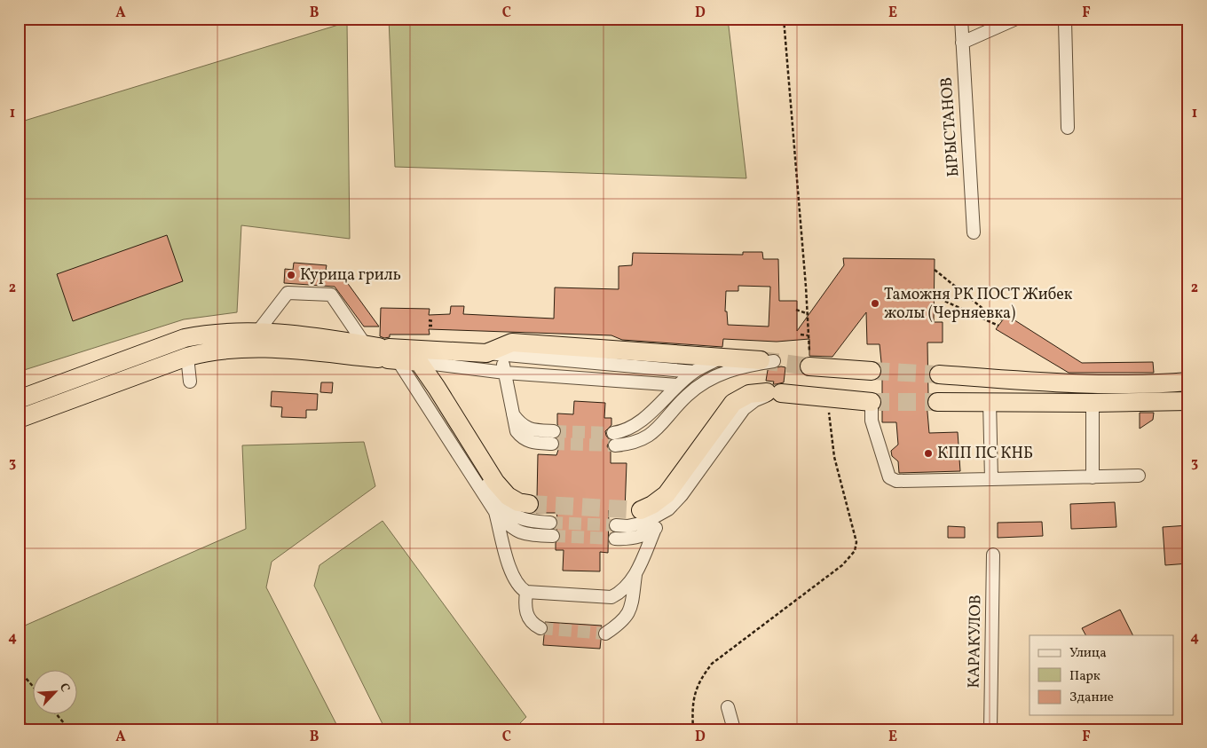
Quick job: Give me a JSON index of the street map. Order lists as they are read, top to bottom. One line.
{"streets":{"street":["ЫРЫСТАНОВ","КАРАКУЛОВ"]},"places":["Курица гриль","Таможня РК ПОСТ Жибек жолы (Черняевка)","КПП ПС КНБ"],"legend":["Улица","Парк","Здание"],"north":"top right","grid":{"columns":["A","B","C","D","E","F"],"rows":["1","2","3","4"]}}
